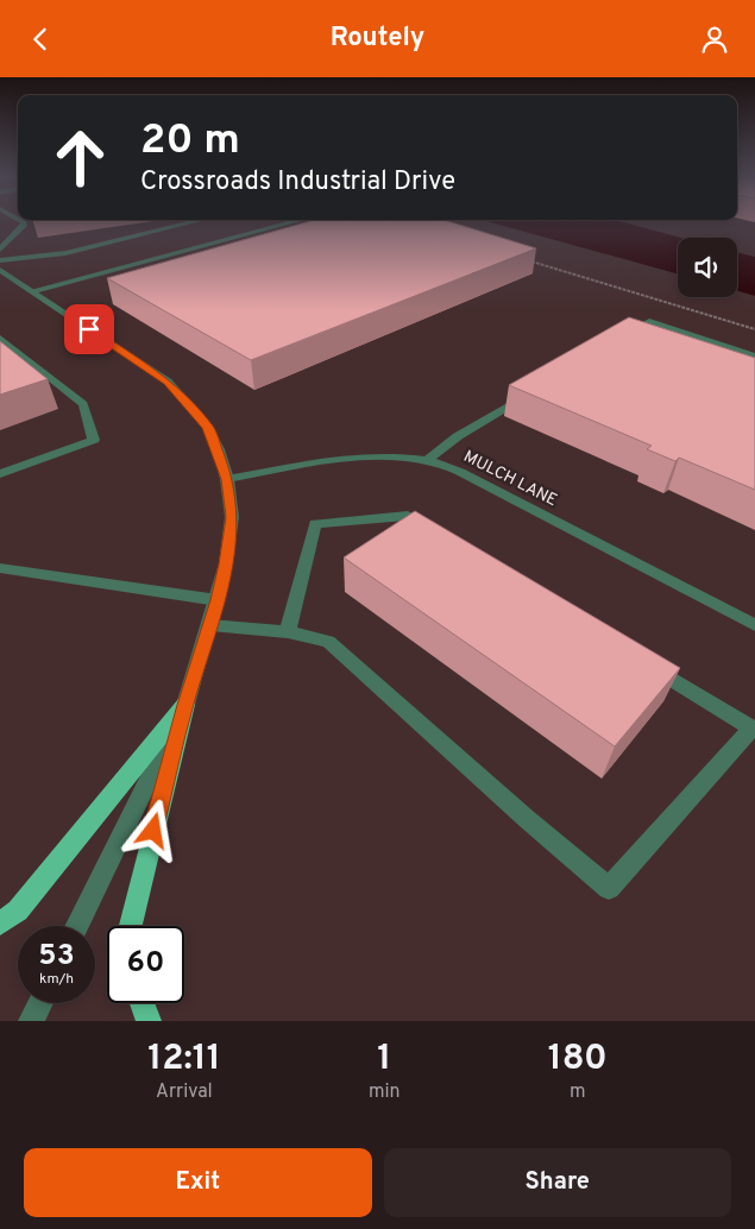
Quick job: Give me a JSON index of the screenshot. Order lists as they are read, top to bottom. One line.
{"streets":{"street":["MULCH LANE"]},"page":{"header":"Routely","turn":["20 m","Crossroads Industrial Drive"],"speed":"53 km/h","limit":"60","eta":["12:11","Arrival","1","min","180","m"],"buttons":["Exit","Share"]}}
